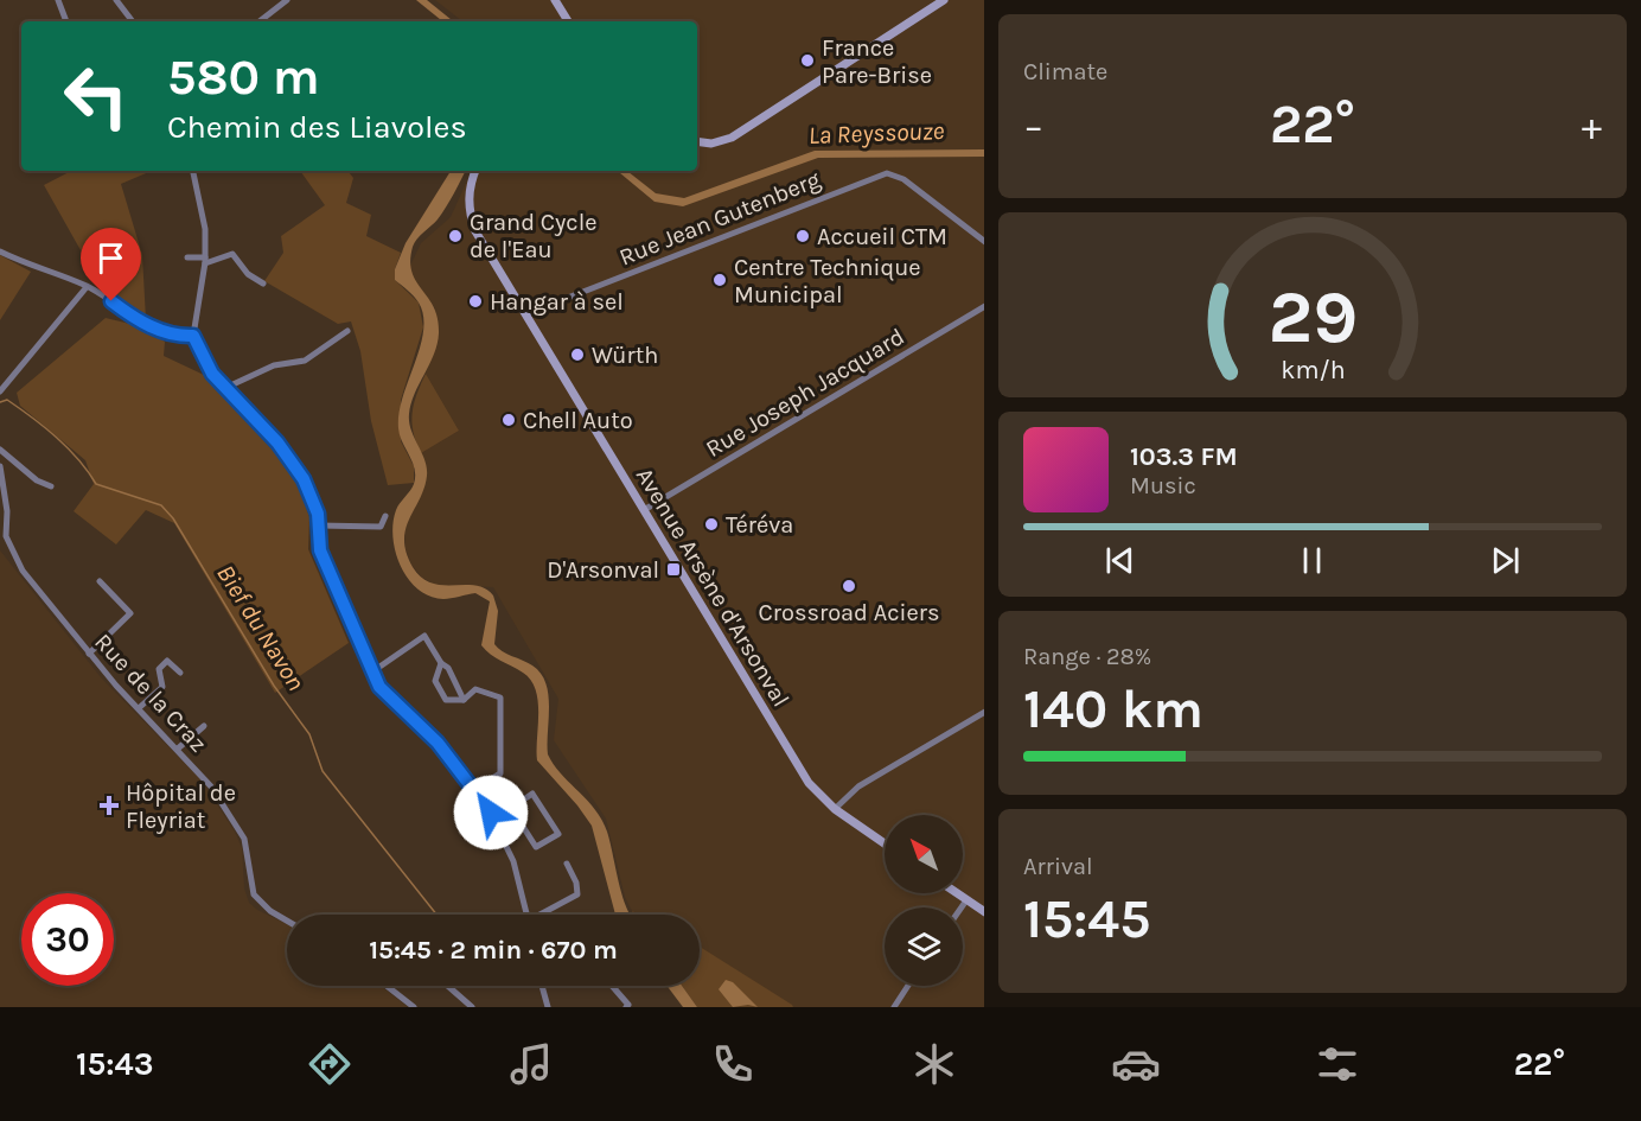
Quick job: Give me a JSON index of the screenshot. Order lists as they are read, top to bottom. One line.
{"streets":{"street":["Rue Jean Gutenberg","Rue Joseph Jacquard","Avenue Arsène d'Arsonval","Rue de la Craz"]},"crossings":[["Rue Jean Gutenberg","Avenue Arsène d'Arsonval"],["Rue Joseph Jacquard","Avenue Arsène d'Arsonval"]],"water":["La Reyssouze","Bief du Navon"],"places":{"other":["France Pare-Brise","Grand Cycle de l'Eau","Accueil CTM","Centre Technique Municipal","Hangar à sel","Würth","Chell Auto","Téréva","Crossroad Aciers"],"transit":["D'Arsonval"],"health":["Hôpital de Fleyriat"]},"north":"top left","page":{"tile":["Climate",["Range · 28%","140 km"],["Arrival","15:45"]],"turn":["580 m","Chemin des Liavoles"],"heat":["−","22°","+"],"song":["103.3 FM","Music"],"limit":"30","trip":"15:45 · 2 min · 670 m","tabs":["15:43","22°"],"gauge":["29","km/h"]}}
